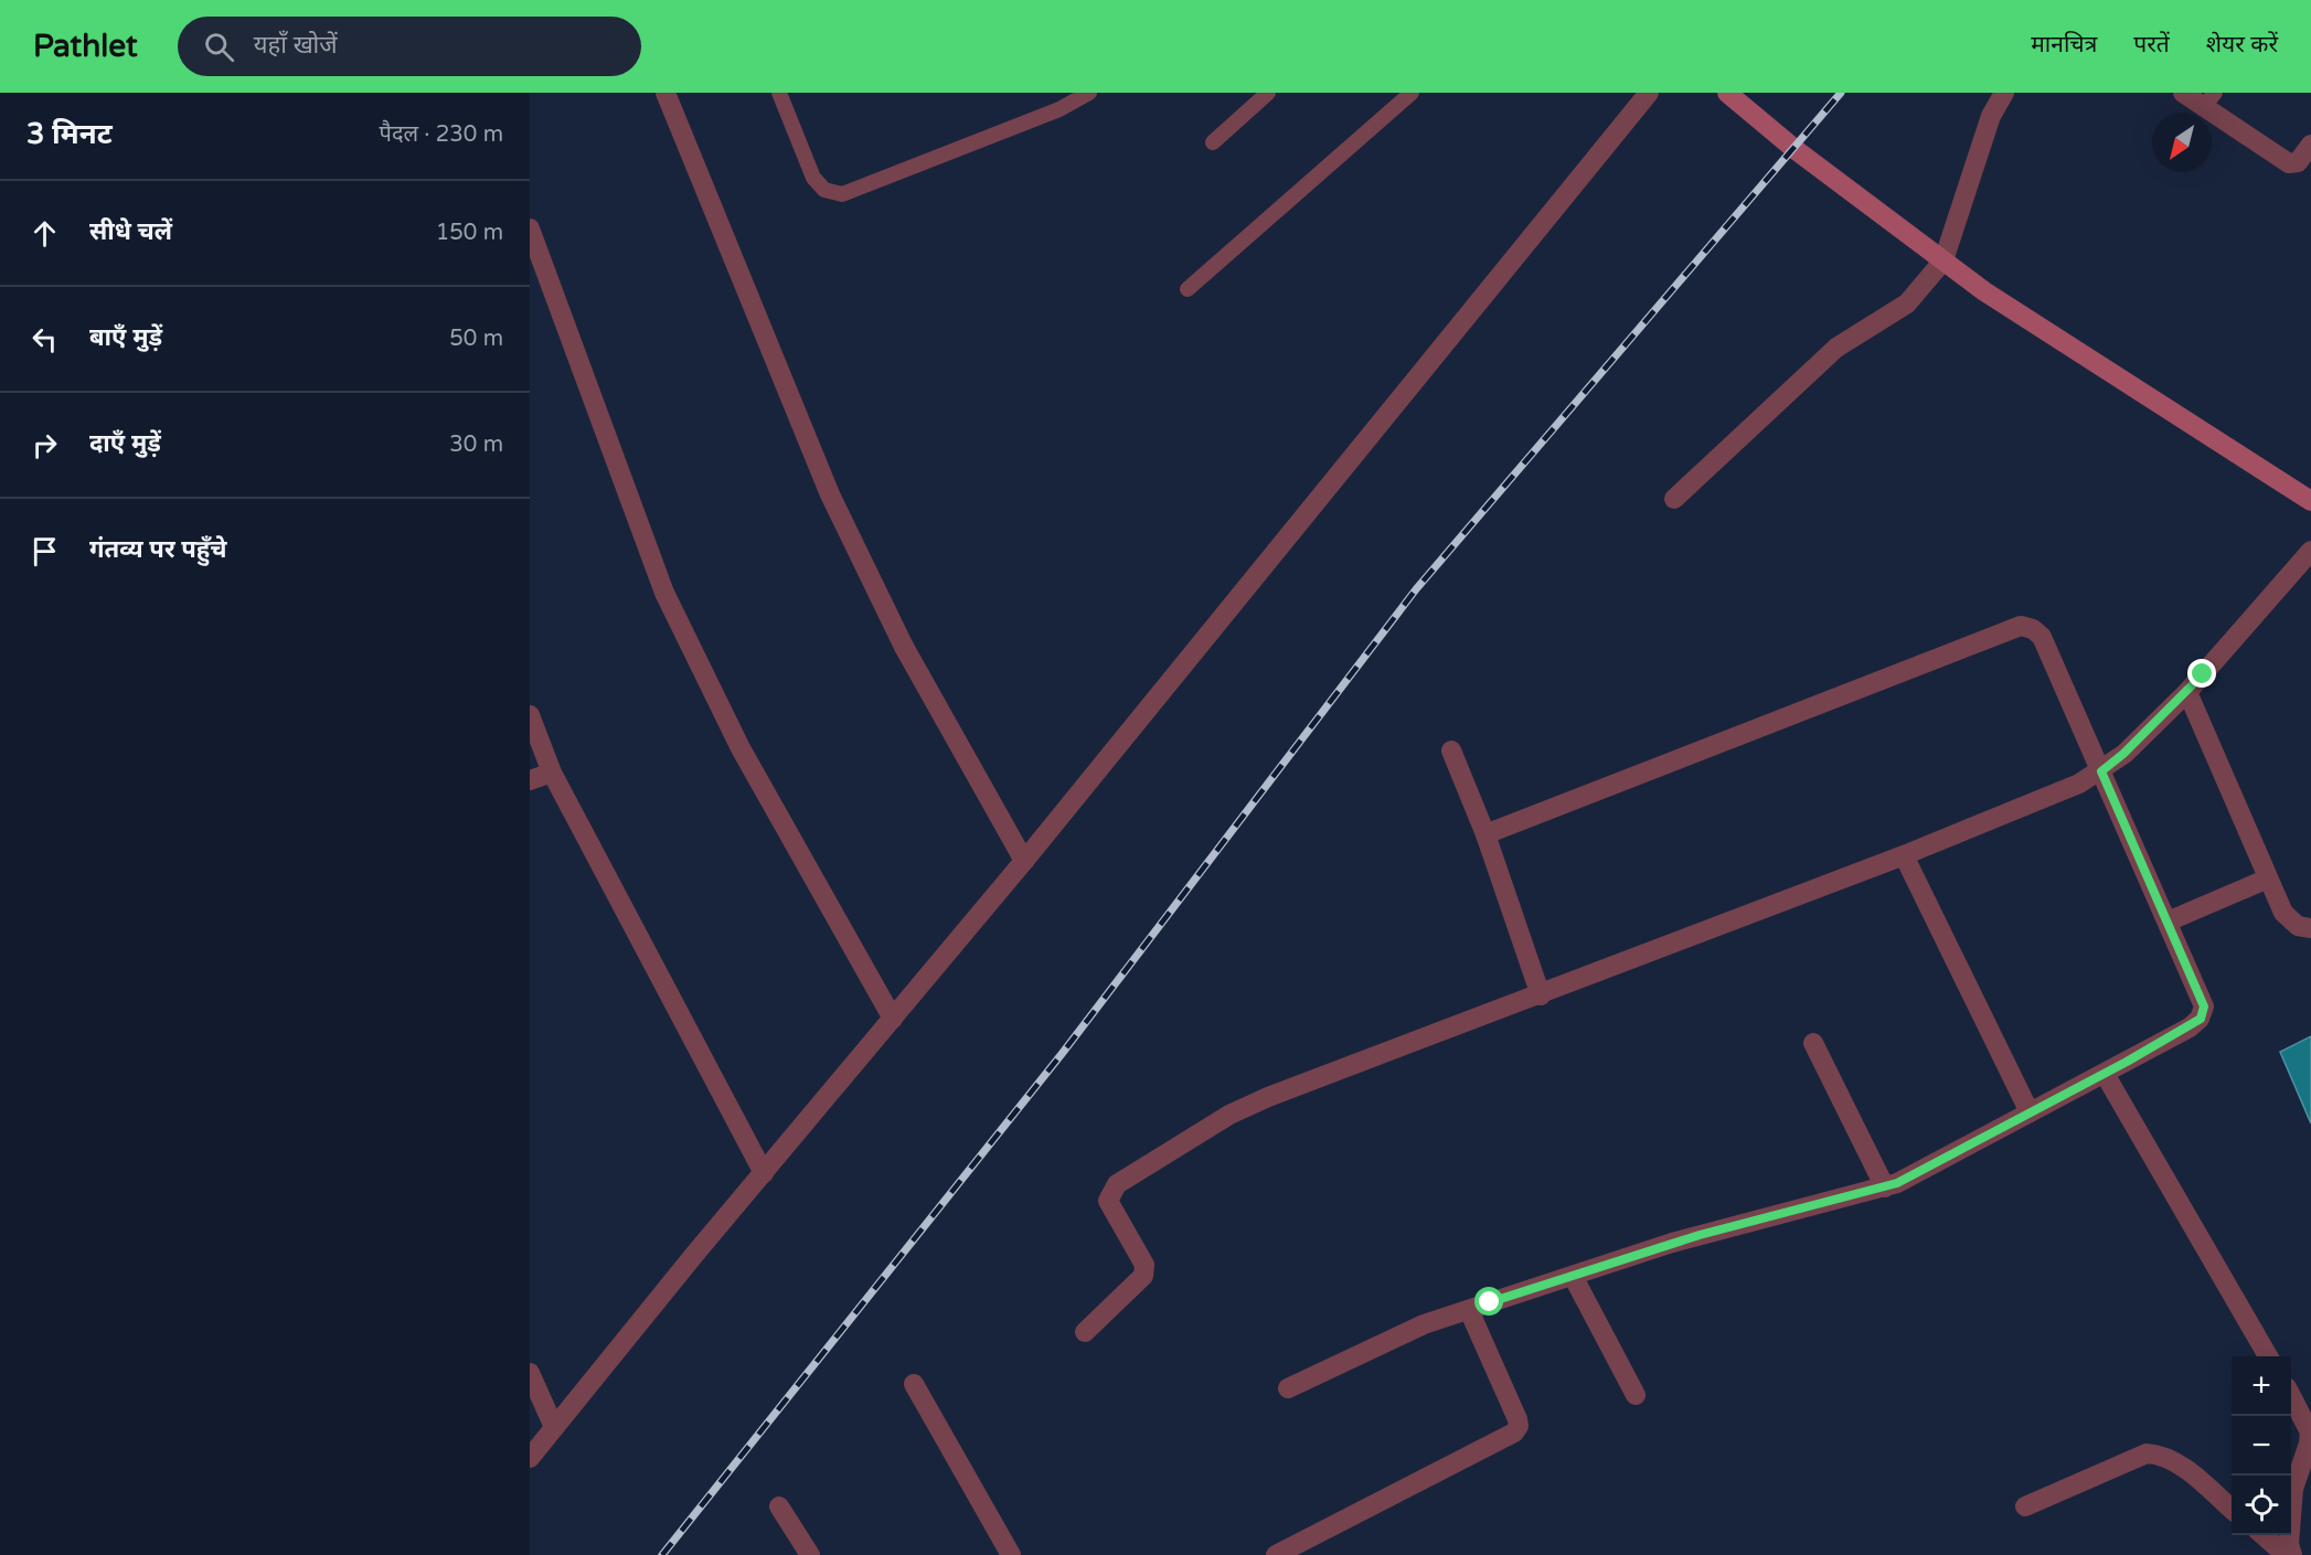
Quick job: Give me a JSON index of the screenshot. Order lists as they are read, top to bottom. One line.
{"north":"bottom left","page":{"header":"Pathlet","search":"यहाँ खोजें","nav":["मानचित्र","परतें","शेयर करें"],"heading":["3 मिनट","पैदल · 230 m"],"list":[["सीधे चलें","150 m"],["बाएँ मुड़ें","50 m"],["दाएँ मुड़ें","30 m"],"गंतव्य पर पहुँचे"],"map_buttons":["+","−"]}}
